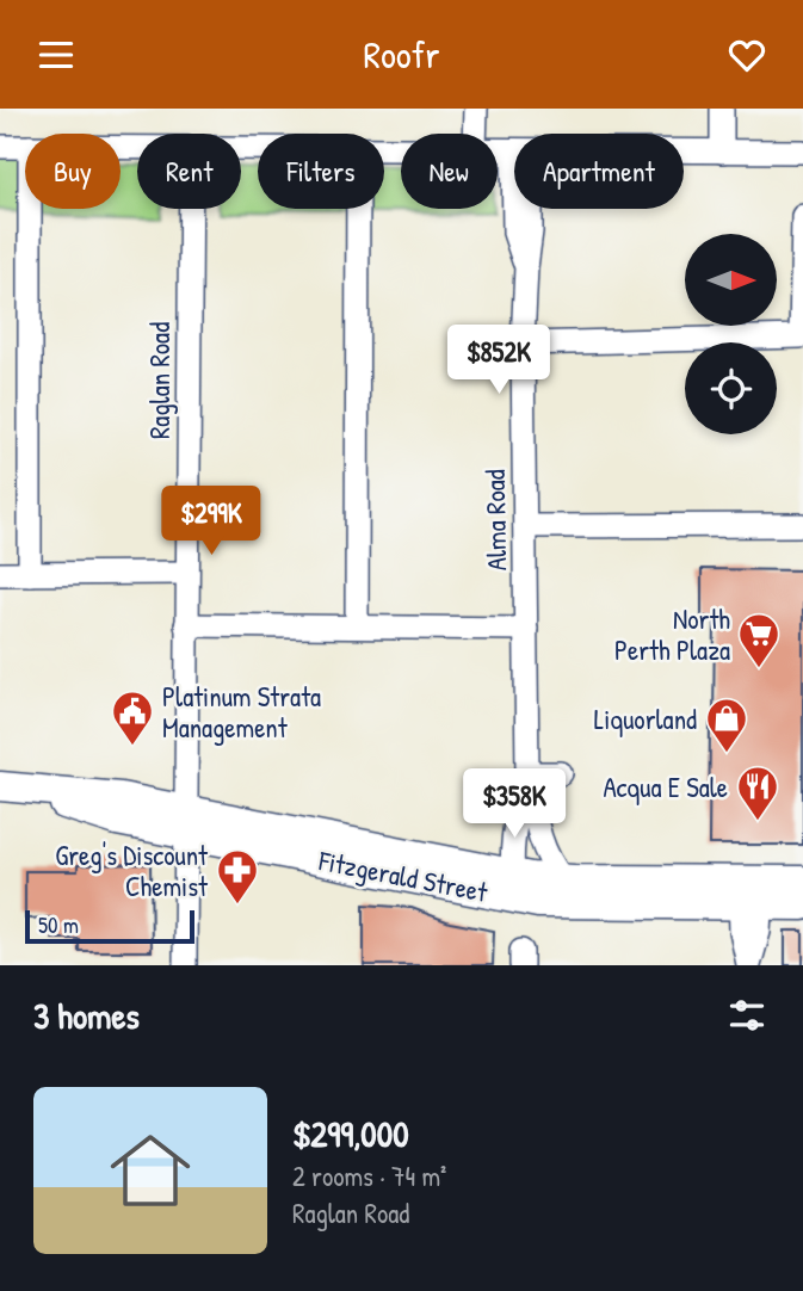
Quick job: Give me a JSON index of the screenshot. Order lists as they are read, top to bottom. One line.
{"streets":{"main road":["Fitzgerald Street"],"street":["Raglan Road","Alma Road"]},"crossings":[["Raglan Road","Fitzgerald Street"],["Alma Road","Fitzgerald Street"]],"places":{"supermarket":["North Perth Plaza"],"public building":["Platinum Strata Management"],"shop":["Liquorland"],"restaurant":["Acqua E Sale"],"pharmacy":["Greg's Discount Chemist"]},"scale_bar":"50 m","north":"right","page":{"header":"Roofr","chip":["Buy","Rent","Filters","New","Apartment"],"price":["$852K","$299K","$358K"],"scale":"50 m","heading":"3 homes","list":[{"name":"$299,000","note":"2 rooms · 74 m² · Raglan Road"}]}}
